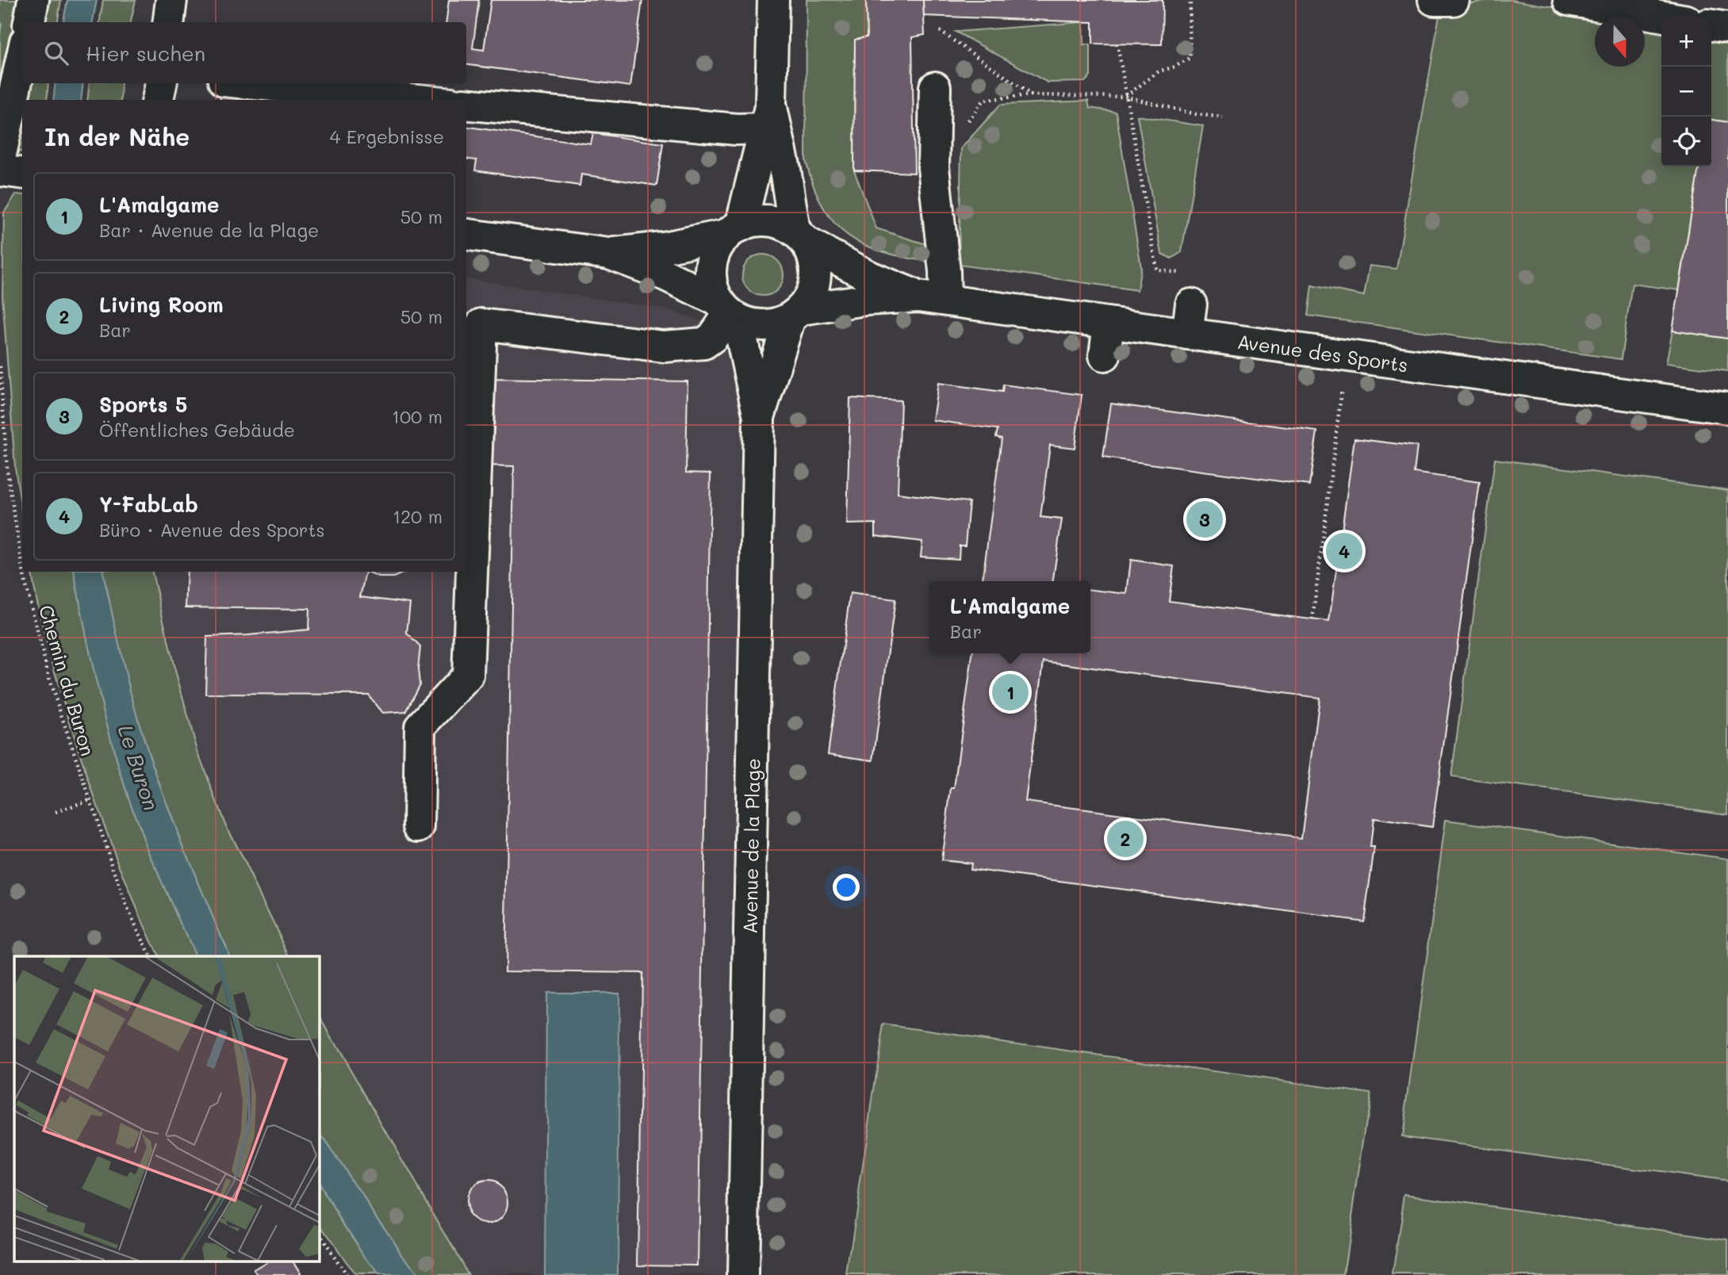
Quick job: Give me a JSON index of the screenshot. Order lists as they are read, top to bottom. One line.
{"streets":{"street":["Avenue des Sports","Avenue de la Plage"],"path":["Chemin du Buron"]},"crossings":[["Avenue des Sports","Avenue de la Plage"]],"water":["Le Buron"],"north":"bottom","page":{"map_buttons":["+","−"],"search":"Hier suchen","heading":["In der Nähe","4 Ergebnisse"],"list":[{"mark":"1","name":"L'Amalgame","note":"Bar · Avenue de la Plage","value":"50 m"},{"mark":"2","name":"Living Room","note":"Bar","value":"50 m"},{"mark":"3","name":"Sports 5","note":"Öffentliches Gebäude","value":"100 m"},{"mark":"4","name":"Y-FabLab","note":"Büro · Avenue des Sports","value":"120 m"}],"pins":["3","4","1","2"],"popup":["L'Amalgame","Bar"]}}
